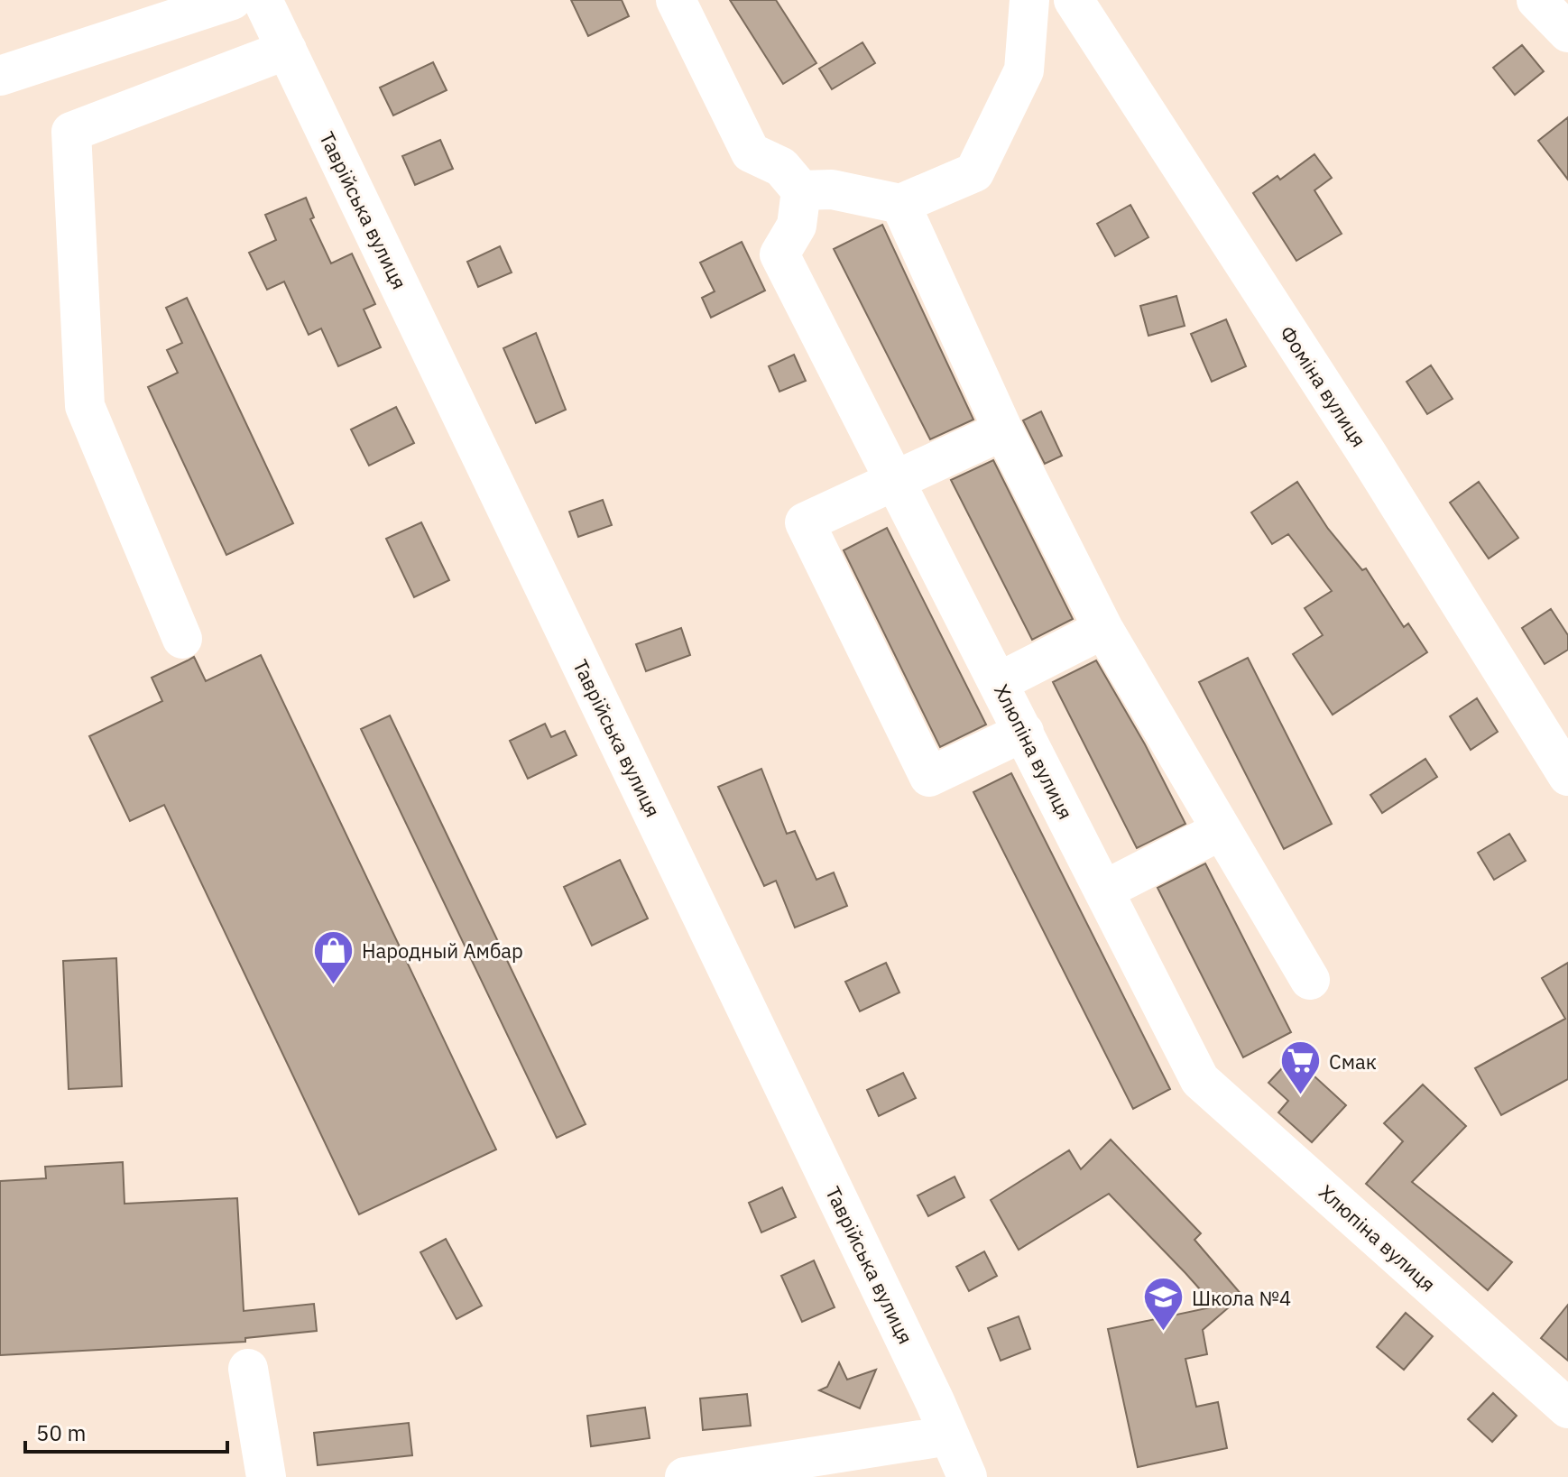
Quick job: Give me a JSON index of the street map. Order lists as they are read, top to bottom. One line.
{"streets":{"street":["Таврійська вулиця","Фоміна вулиця","Хлюпіна вулиця"]},"places":{"shop":["Народный Амбар"],"supermarket":["Смак"],"school or university":["Школа №4"]},"scale_bar":"50 m"}
